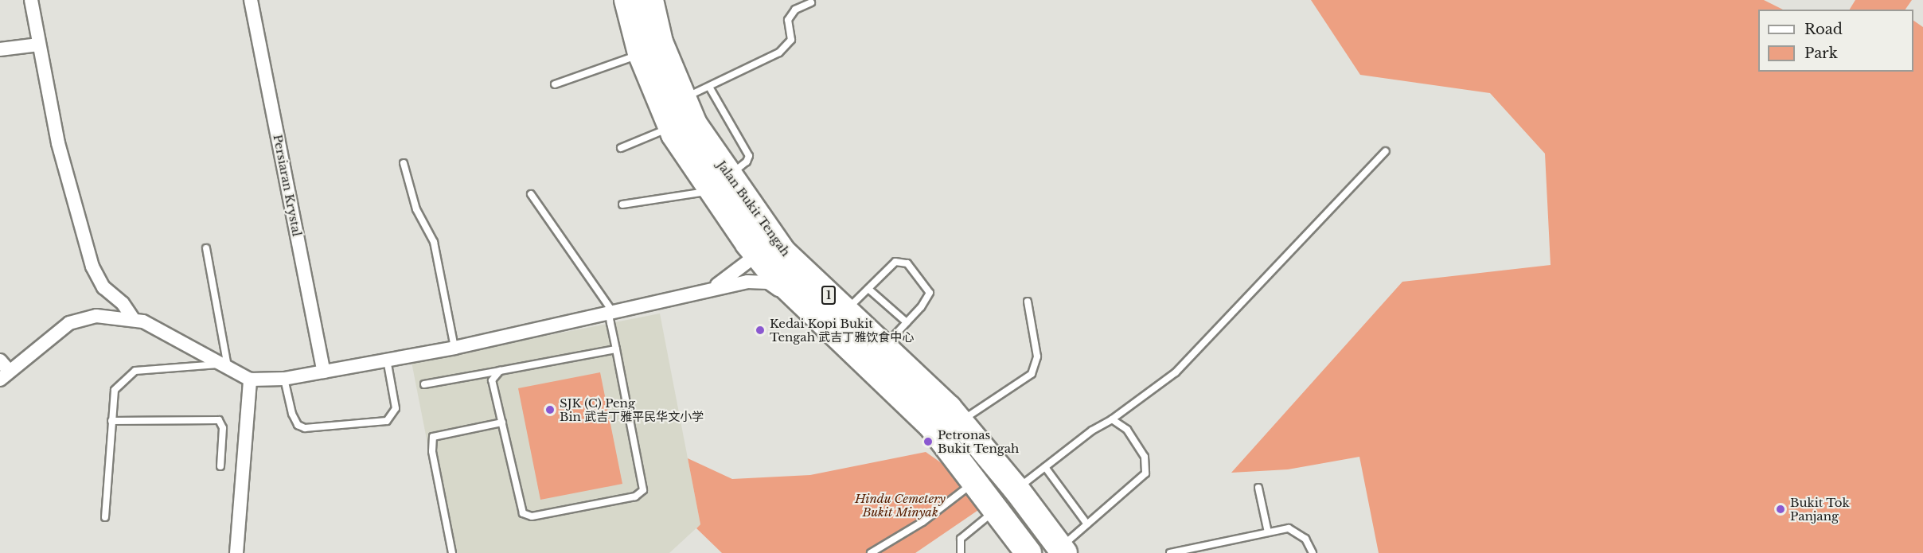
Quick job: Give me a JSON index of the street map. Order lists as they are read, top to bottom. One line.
{"streets":{"highway":["Jalan Bukit Tengah","1"],"street":["Persiaran Krystal"]},"parks":["Hindu Cemetery Bukit Minyak"],"places":["Kedai Kopi Bukit Tengah 武吉丁雅饮食中心","SJK (C) Peng Bin 武吉丁雅平民华文小学","Petronas Bukit Tengah","Bukit Tok Panjang"],"legend":["Road","Park"]}
